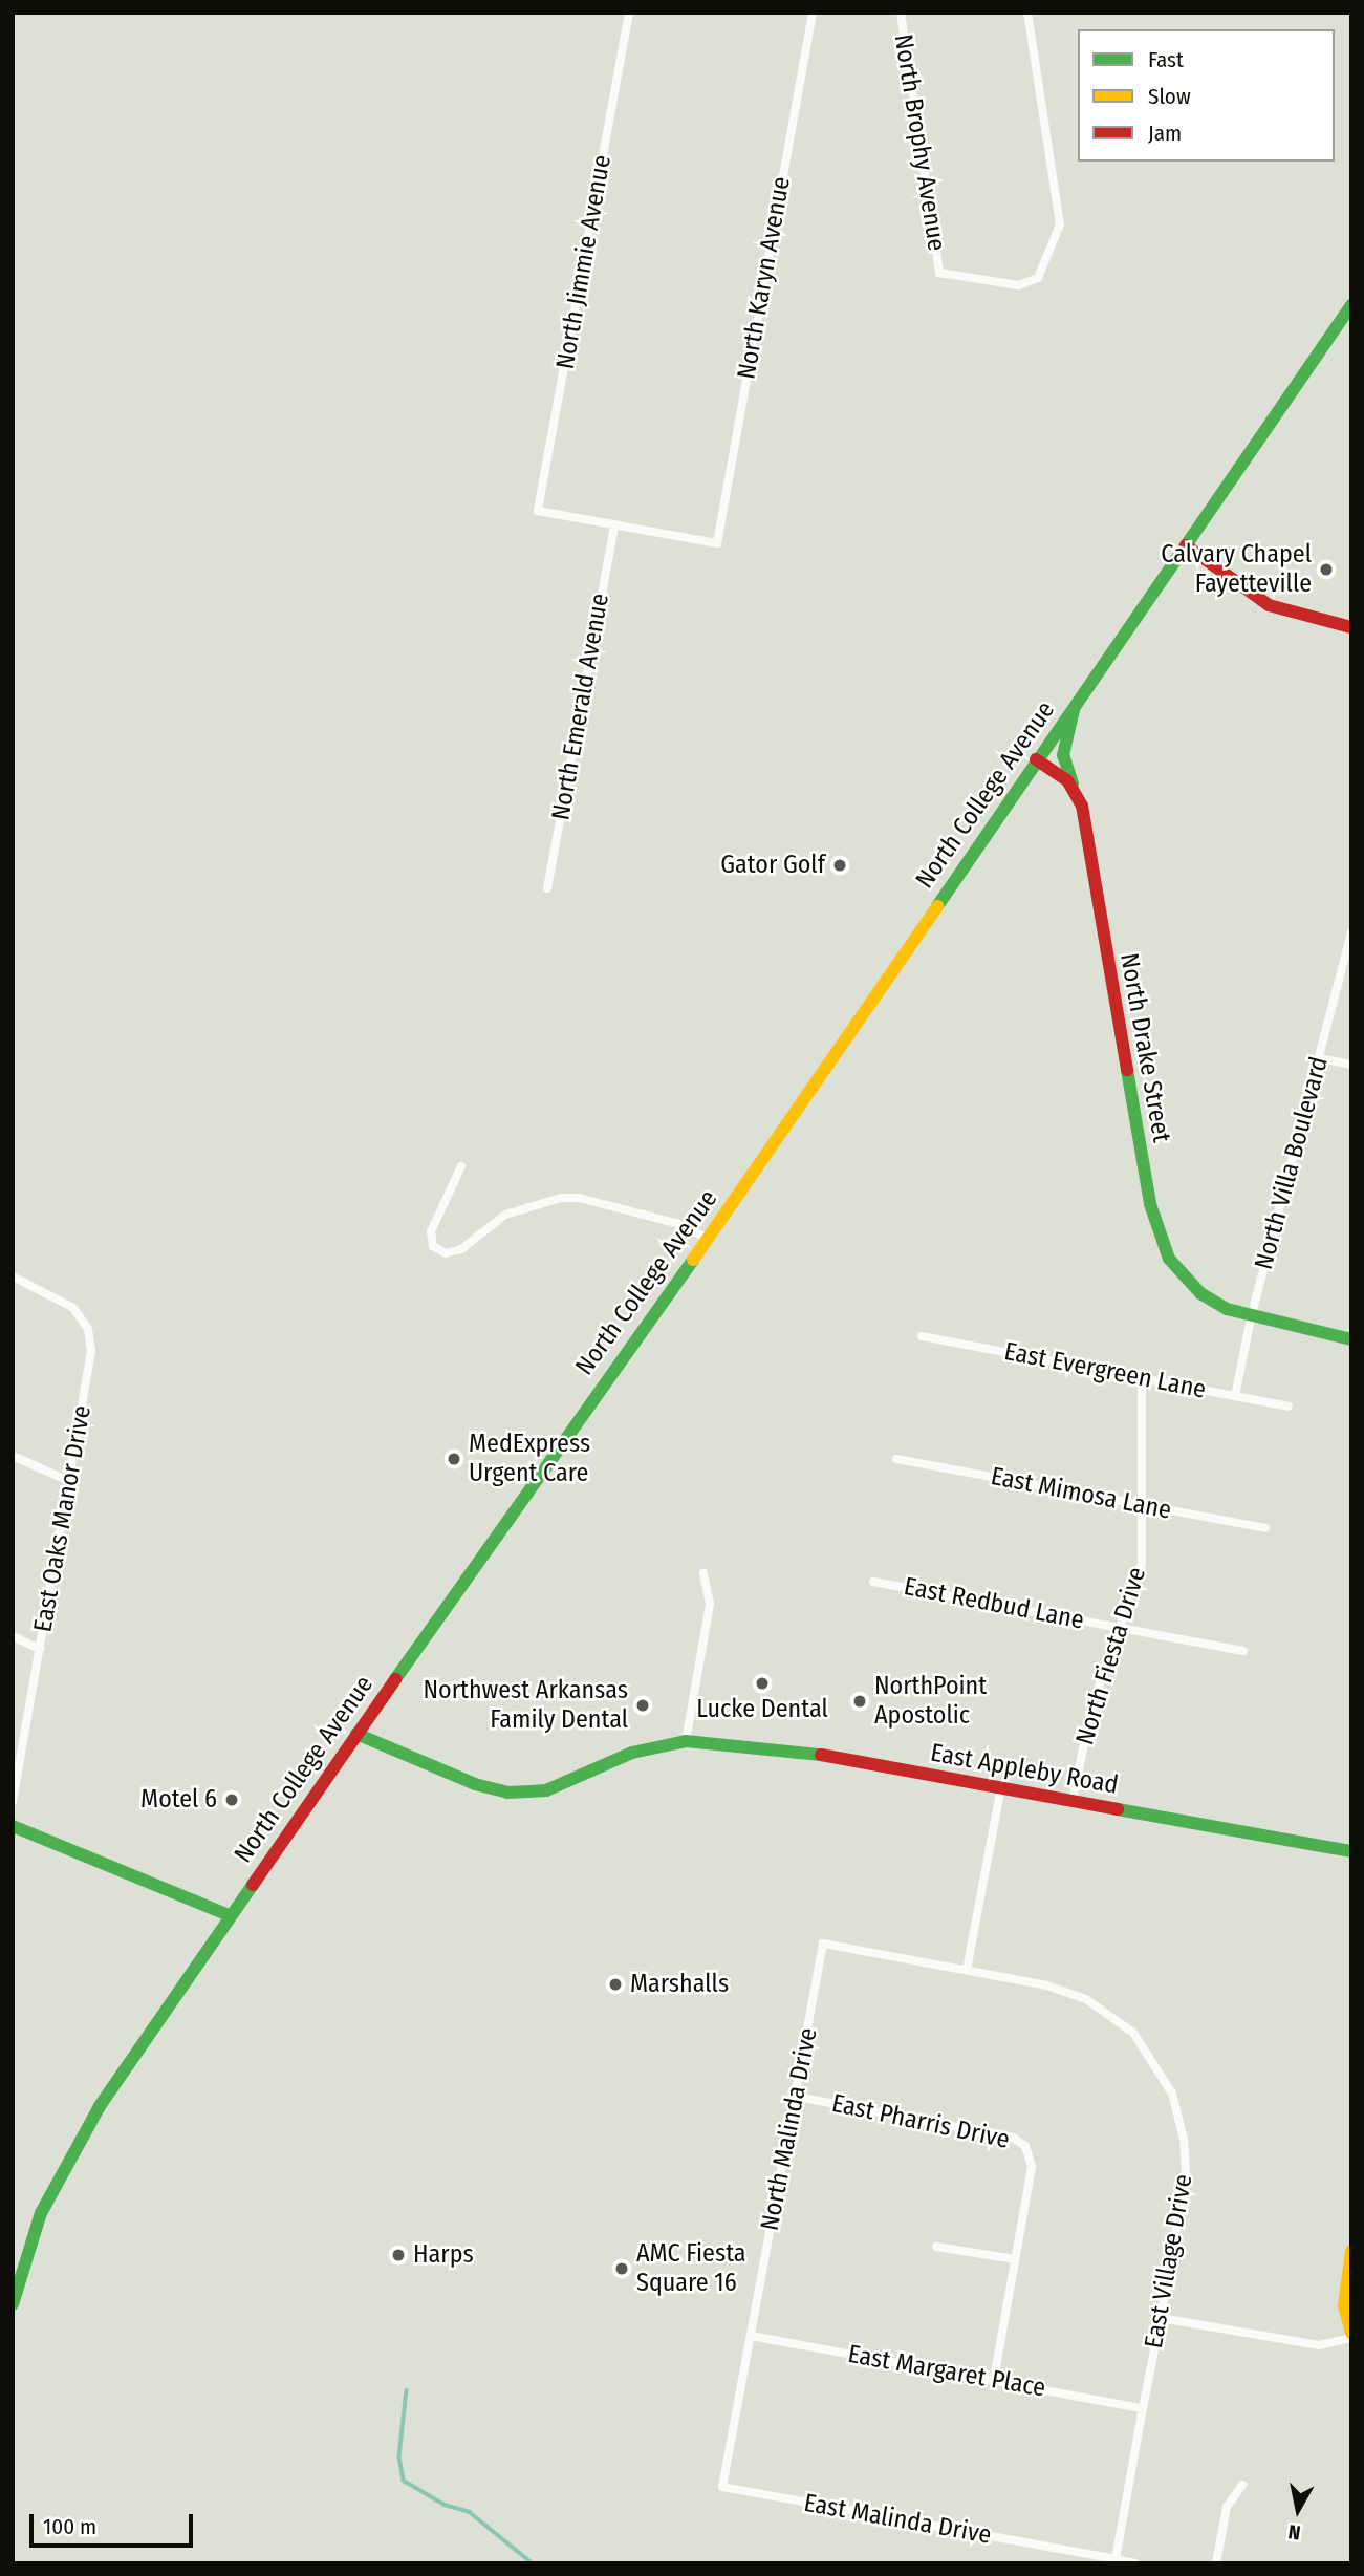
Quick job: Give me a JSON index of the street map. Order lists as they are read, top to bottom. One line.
{"streets":{"main road":["North College Avenue","North Drake Street","East Appleby Road"],"street":["North Brophy Avenue","North Jimmie Avenue","North Karyn Avenue","North Emerald Avenue","North Villa Boulevard","East Evergreen Lane","East Mimosa Lane","East Oaks Manor Drive","East Redbud Lane","North Fiesta Drive","East Pharris Drive","North Malinda Drive","East Village Drive","East Margaret Place","East Malinda Drive"]},"crossings":[["North Jimmie Avenue","North Karyn Avenue"],["North Jimmie Avenue","North Emerald Avenue"],["North Karyn Avenue","North Emerald Avenue"],["North College Avenue","North Drake Street"],["North College Avenue","East Appleby Road"],["North Drake Street","North Villa Boulevard"],["North Villa Boulevard","East Evergreen Lane"],["East Evergreen Lane","North Fiesta Drive"],["East Mimosa Lane","North Fiesta Drive"],["East Redbud Lane","North Fiesta Drive"],["North Fiesta Drive","East Appleby Road"],["East Pharris Drive","North Malinda Drive"],["East Pharris Drive","East Margaret Place"],["North Malinda Drive","East Village Drive"],["North Malinda Drive","East Margaret Place"],["North Malinda Drive","East Malinda Drive"],["East Village Drive","East Margaret Place"],["East Village Drive","East Malinda Drive"]],"places":["Calvary Chapel Fayetteville","Gator Golf","MedExpress Urgent Care","Lucke Dental","NorthPoint Apostolic","Northwest Arkansas Family Dental","Motel 6","Marshalls","Harps","AMC Fiesta Square 16"],"legend":["Fast","Slow","Jam"],"scale_bar":"100 m","north":"bottom"}
